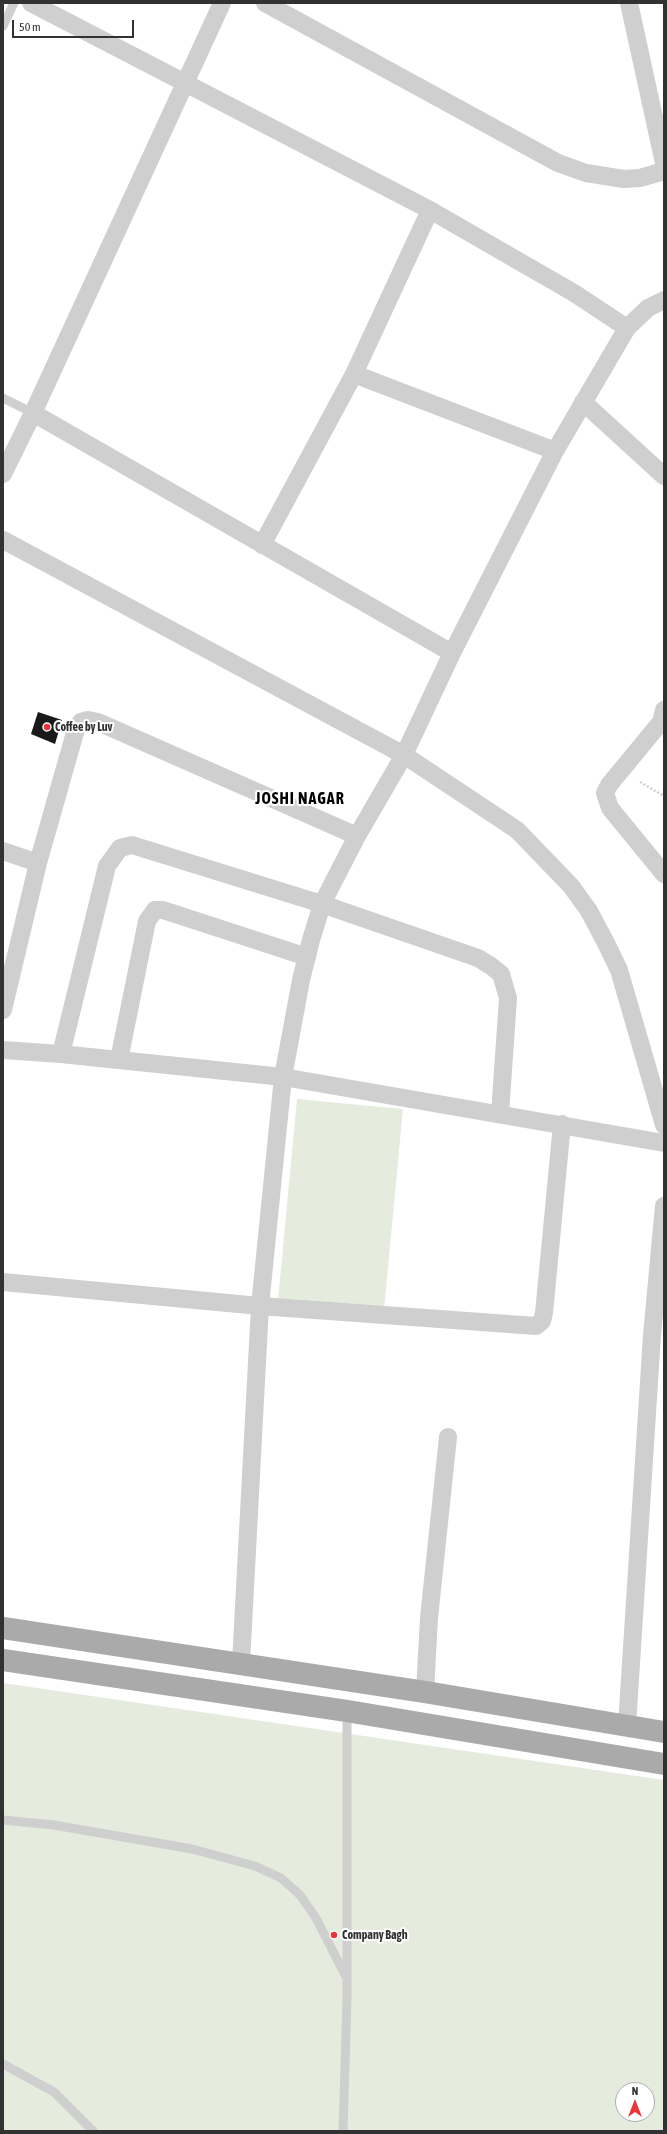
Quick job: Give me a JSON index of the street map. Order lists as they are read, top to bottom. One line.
{"districts":["JOSHI NAGAR"],"places":["Coffee by Luv","Company Bagh"],"scale_bar":"50 m","north":"top"}
